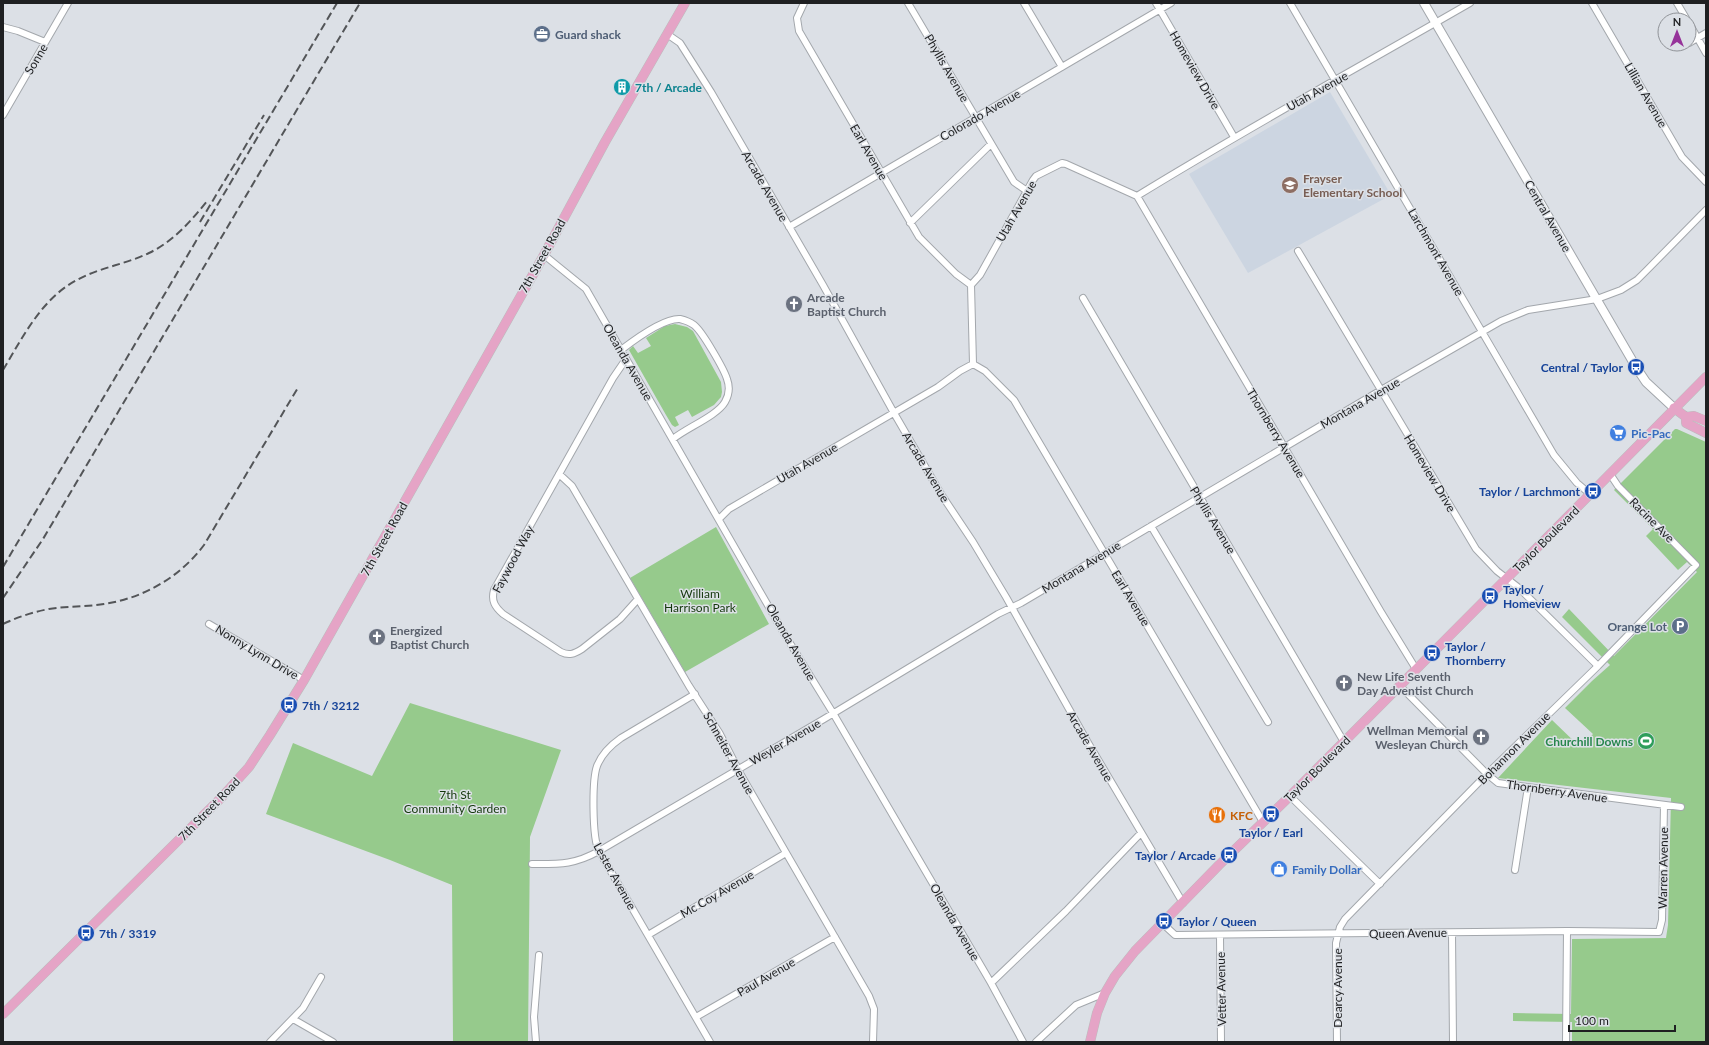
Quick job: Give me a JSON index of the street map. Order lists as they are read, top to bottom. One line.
{"streets":{"main road":["Central Avenue","7th Street Road","Taylor Boulevard"],"street":["Sonne","Phyllis Avenue","Homeview Drive","Utah Avenue","Lillian Avenue","Colorado Avenue","Earl Avenue","Arcade Avenue","Larchmont Avenue","Oleanda Avenue","Montana Avenue","Thornberry Avenue","Racine Ave","Faywood Way","Nonny Lynn Drive","Weyler Avenue","Bohannon Avenue","Schneiter Avenue","Warren Avenue","Lester Avenue","Mc Coy Avenue","Queen Avenue","Paul Avenue","Dearcy Avenue","Vetter Avenue"]},"crossings":[["Phyllis Avenue","Utah Avenue"],["Phyllis Avenue","Colorado Avenue"],["Phyllis Avenue","Montana Avenue"],["Phyllis Avenue","Taylor Boulevard"],["Homeview Drive","Utah Avenue"],["Homeview Drive","Colorado Avenue"],["Homeview Drive","Montana Avenue"],["Homeview Drive","Taylor Boulevard"],["Homeview Drive","Bohannon Avenue"],["Utah Avenue","Earl Avenue"],["Utah Avenue","Arcade Avenue"],["Utah Avenue","Central Avenue"],["Utah Avenue","Larchmont Avenue"],["Utah Avenue","Oleanda Avenue"],["Utah Avenue","Thornberry Avenue"],["Colorado Avenue","Earl Avenue"],["Colorado Avenue","Arcade Avenue"],["Earl Avenue","Montana Avenue"],["Earl Avenue","Taylor Boulevard"],["Arcade Avenue","7th Street Road"],["Arcade Avenue","Montana Avenue"],["Arcade Avenue","Taylor Boulevard"],["Arcade Avenue","Weyler Avenue"],["Central Avenue","Montana Avenue"],["Central Avenue","Taylor Boulevard"],["Larchmont Avenue","Montana Avenue"],["Larchmont Avenue","Taylor Boulevard"],["7th Street Road","Oleanda Avenue"],["7th Street Road","Nonny Lynn Drive"],["Oleanda Avenue","Faywood Way"],["Oleanda Avenue","Weyler Avenue"],["Montana Avenue","Thornberry Avenue"],["Montana Avenue","Weyler Avenue"],["Thornberry Avenue","Taylor Boulevard"],["Thornberry Avenue","Bohannon Avenue"],["Thornberry Avenue","Warren Avenue"],["Racine Ave","Taylor Boulevard"],["Racine Ave","Bohannon Avenue"],["Taylor Boulevard","Queen Avenue"],["Faywood Way","Schneiter Avenue"],["Weyler Avenue","Schneiter Avenue"],["Weyler Avenue","Lester Avenue"],["Bohannon Avenue","Queen Avenue"],["Bohannon Avenue","Dearcy Avenue"],["Schneiter Avenue","Lester Avenue"],["Schneiter Avenue","Mc Coy Avenue"],["Schneiter Avenue","Paul Avenue"],["Warren Avenue","Queen Avenue"],["Lester Avenue","Mc Coy Avenue"],["Lester Avenue","Paul Avenue"],["Queen Avenue","Dearcy Avenue"],["Queen Avenue","Vetter Avenue"]],"parks":["William Harrison Park","7th St Community Garden"],"places":{"office":["Guard shack"],"building":["7th / Arcade"],"school or university":["Frayser Elementary School"],"church":["Arcade Baptist Church","Energized Baptist Church","New Life Seventh Day Adventist Church","Wellman Memorial Wesleyan Church"],"bus stop":["Central / Taylor","Taylor / Larchmont","Taylor / Homeview","Taylor / Thornberry","7th / 3212","Taylor / Earl","Taylor / Arcade","Taylor / Queen","7th / 3319"],"supermarket":["Pic-Pac"],"parking":["Orange Lot"],"sports":["Churchill Downs"],"restaurant":["KFC"],"shop":["Family Dollar"]},"scale_bar":"100 m","north":"top"}
